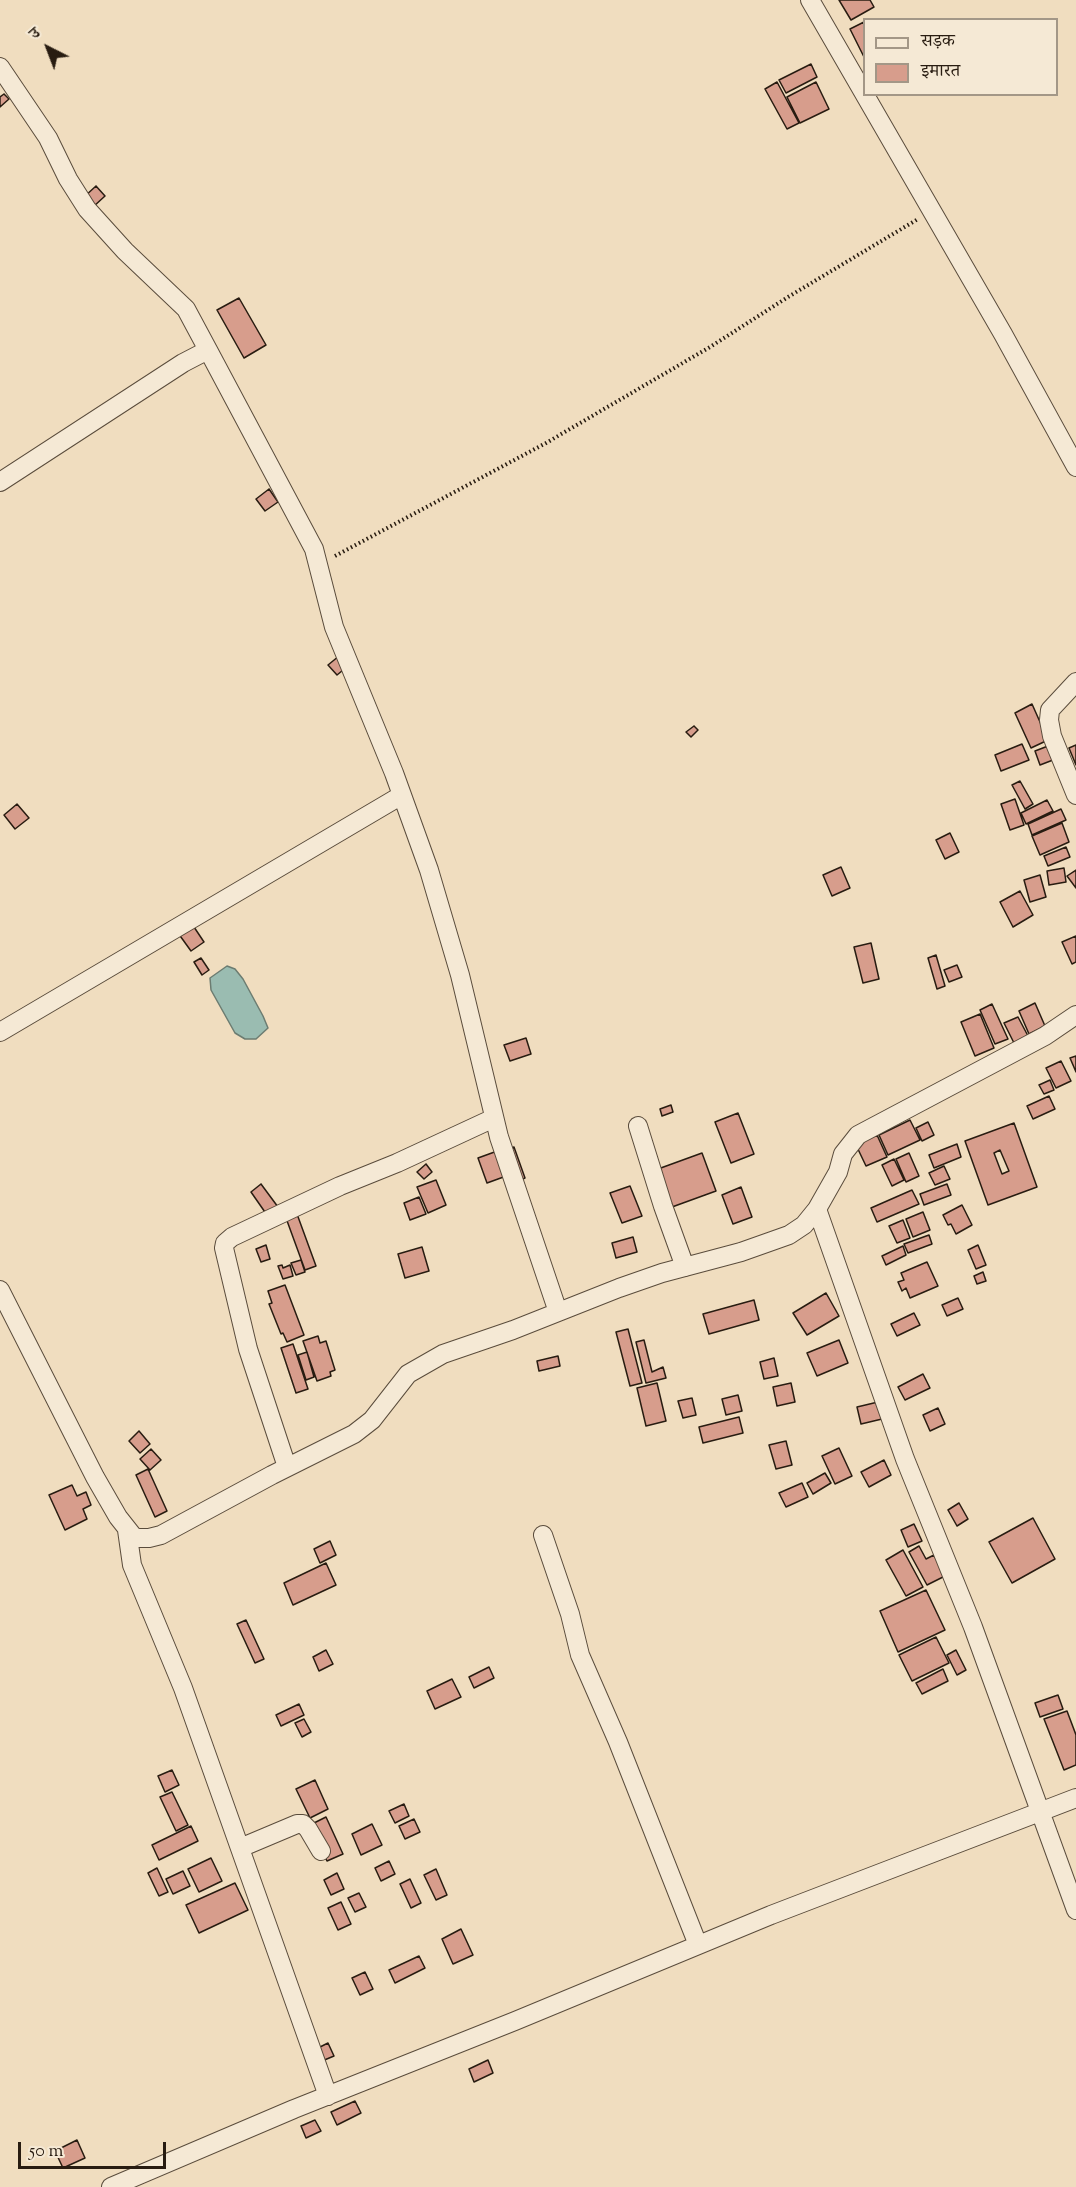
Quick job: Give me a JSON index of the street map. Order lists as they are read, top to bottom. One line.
{"legend":["सड़क","इमारत"],"scale_bar":"50 m","north":"top left"}
